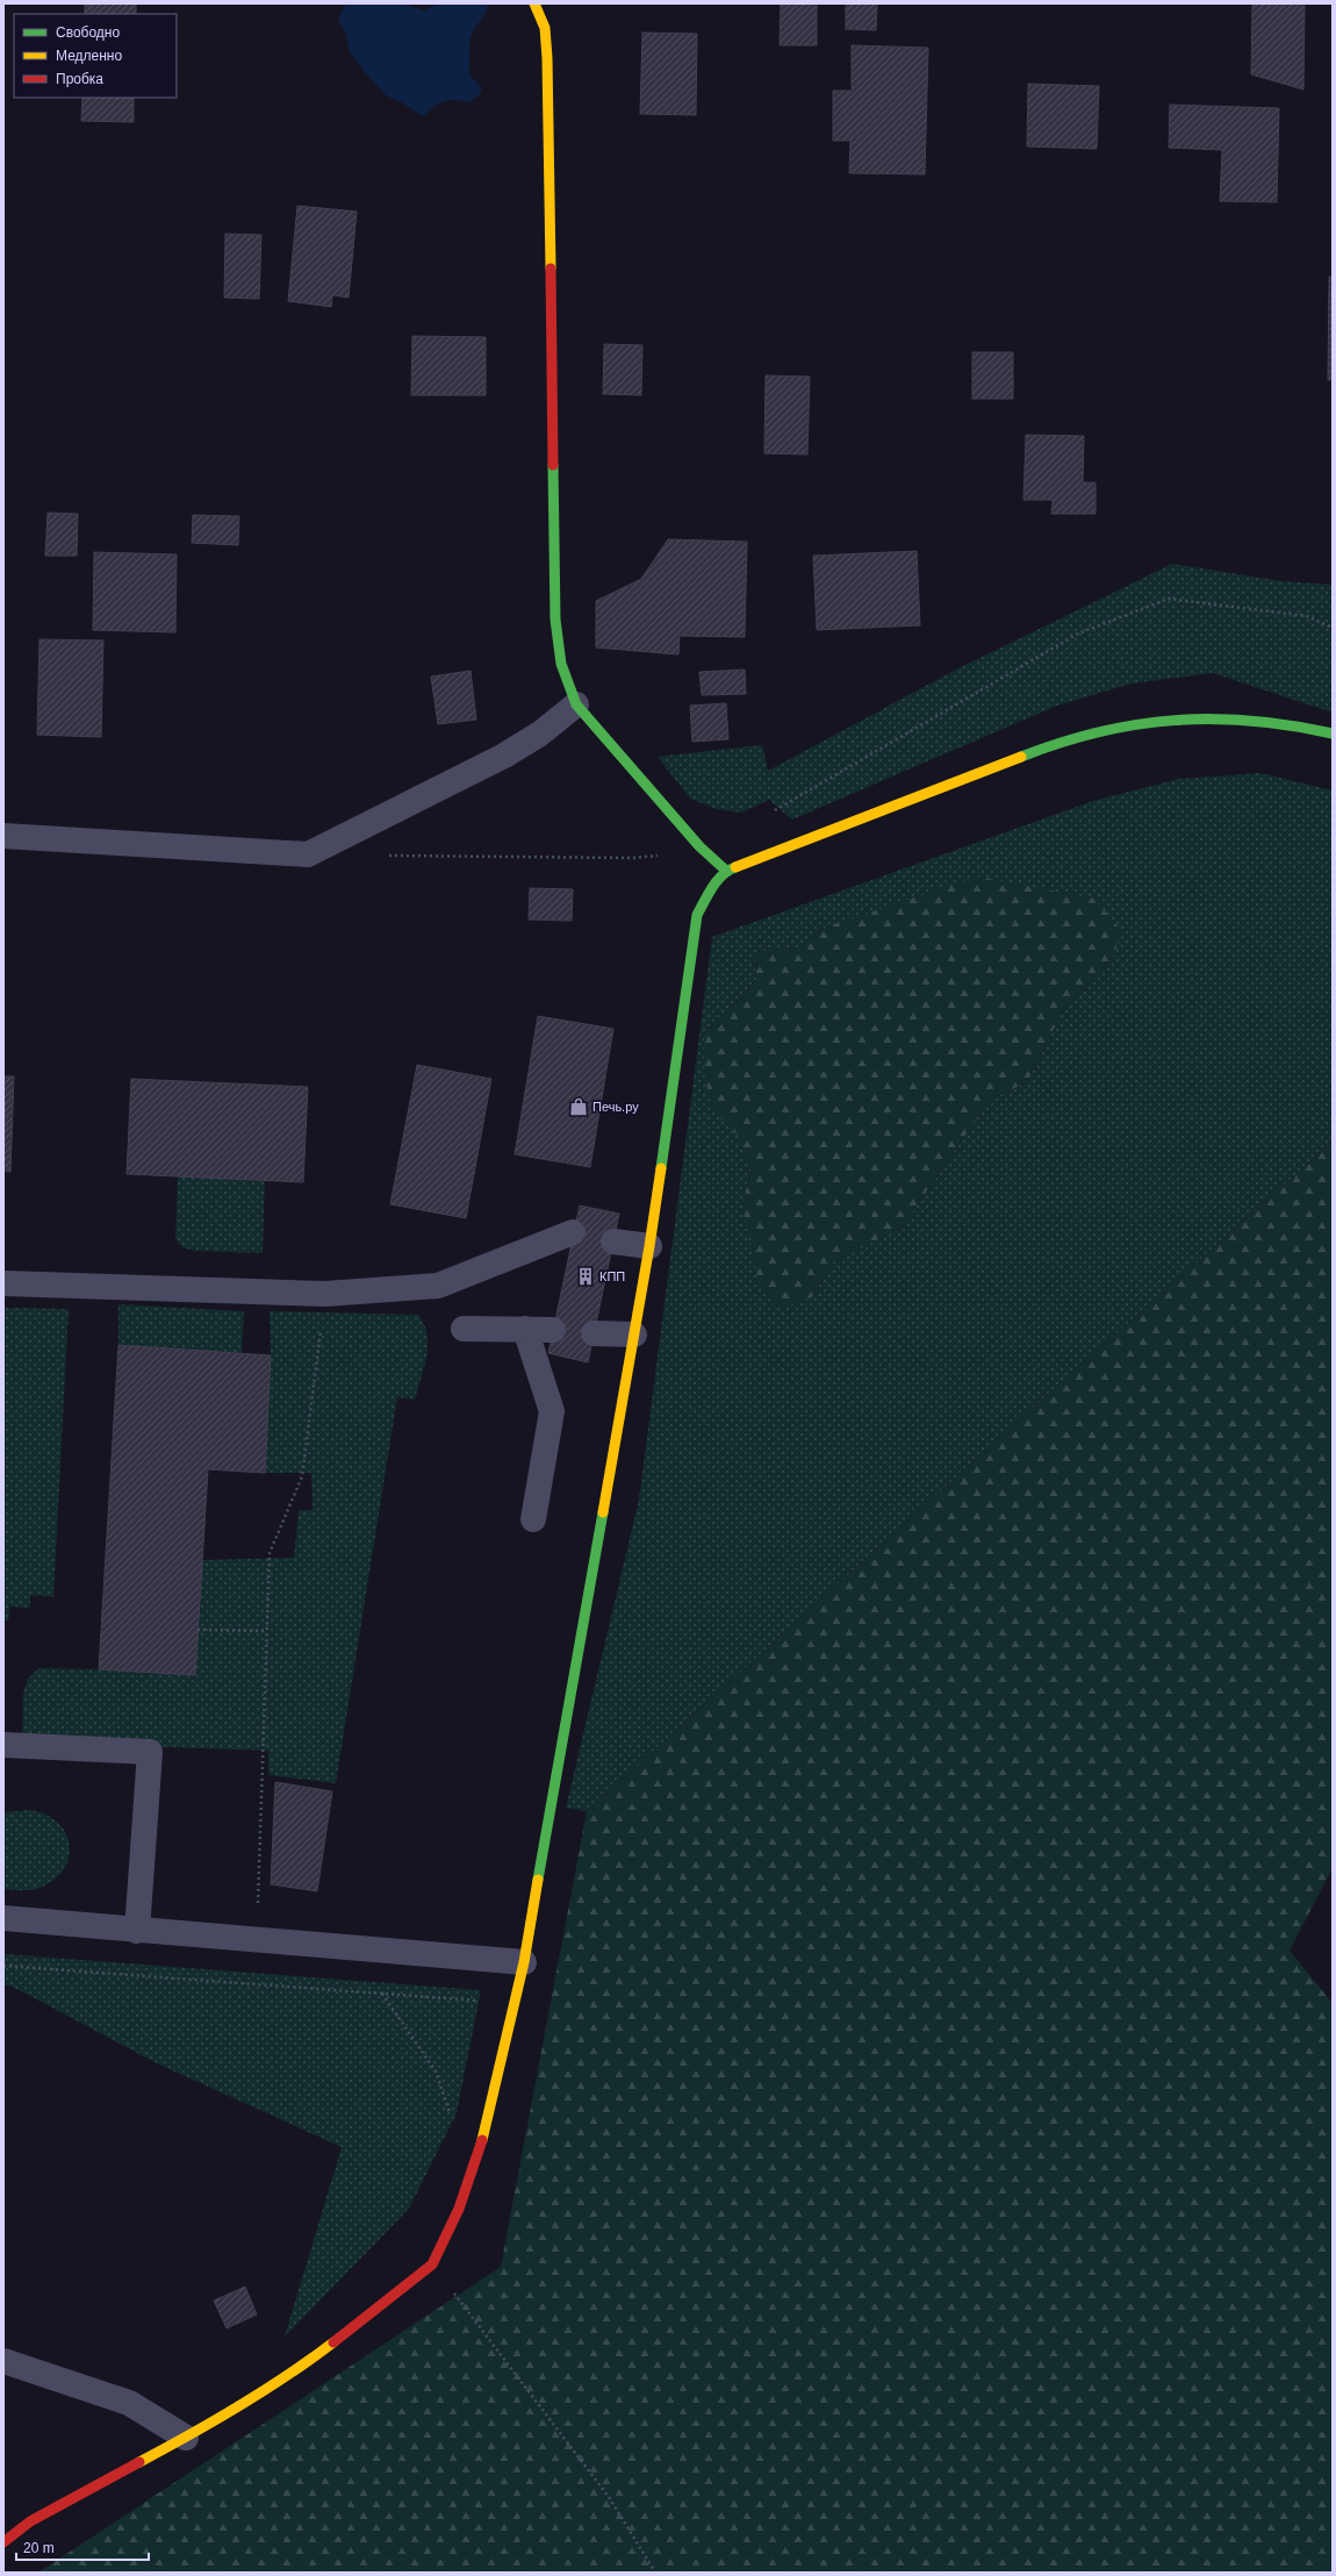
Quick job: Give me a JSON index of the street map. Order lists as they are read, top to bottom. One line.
{"places":{"shop":["Печь.ру"],"building":["КПП"]},"legend":["Свободно","Медленно","Пробка"],"scale_bar":"20 m"}
